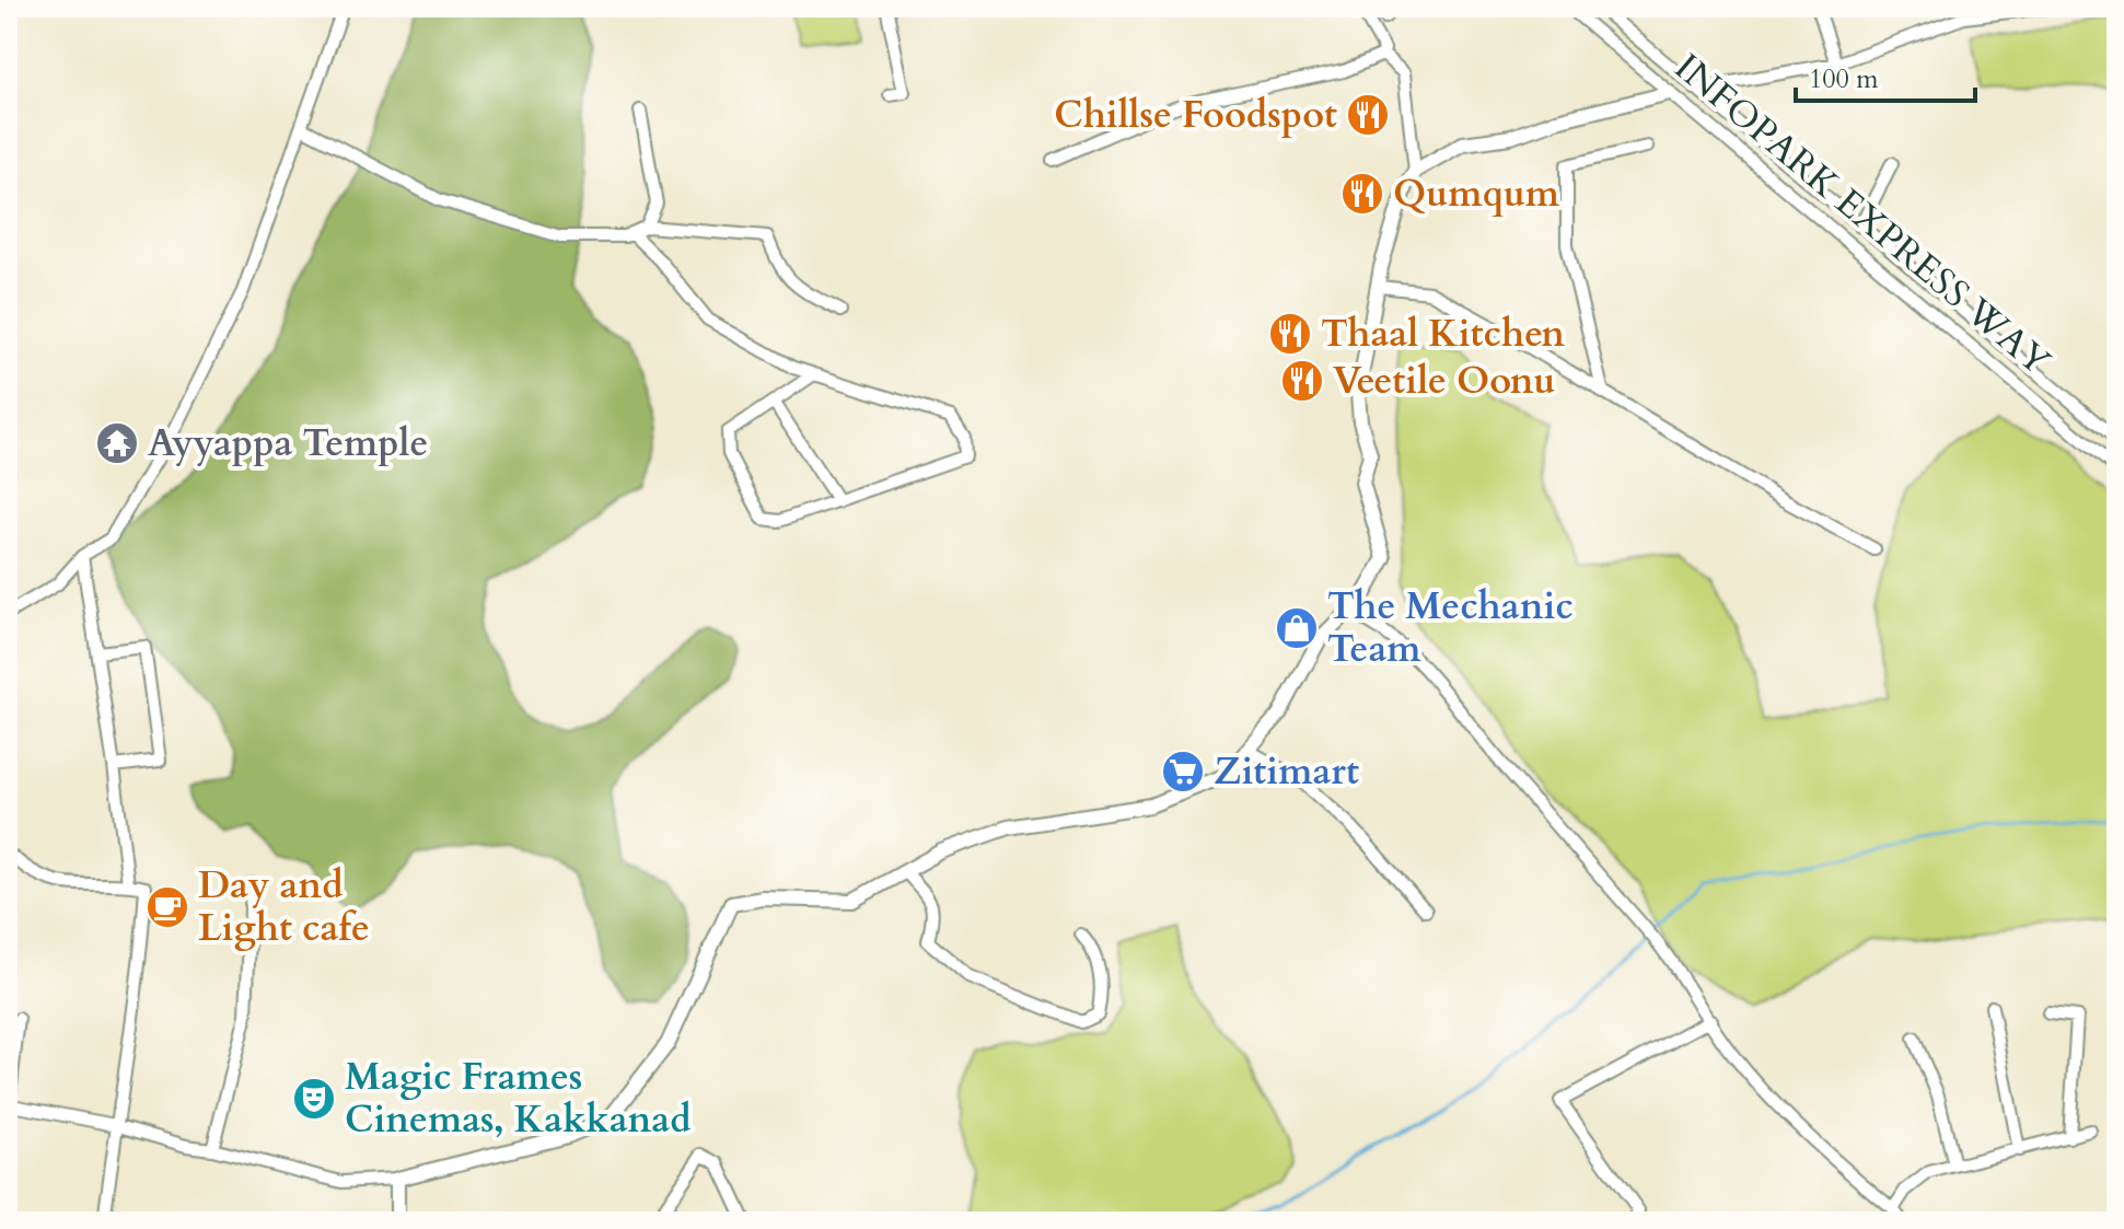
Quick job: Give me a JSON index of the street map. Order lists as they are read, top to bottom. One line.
{"streets":{"street":["INFOPARK EXPRESS WAY"]},"places":{"restaurant":["Chillse Foodspot","Qumqum","Thaal Kitchen","Veetile Oonu"],"temple":["Ayyappa Temple"],"shop":["The Mechanic Team"],"supermarket":["Zitimart"],"cafe":["Day and Light cafe"],"theatre":["Magic Frames Cinemas, Kakkanad"]},"scale_bar":"100 m"}
